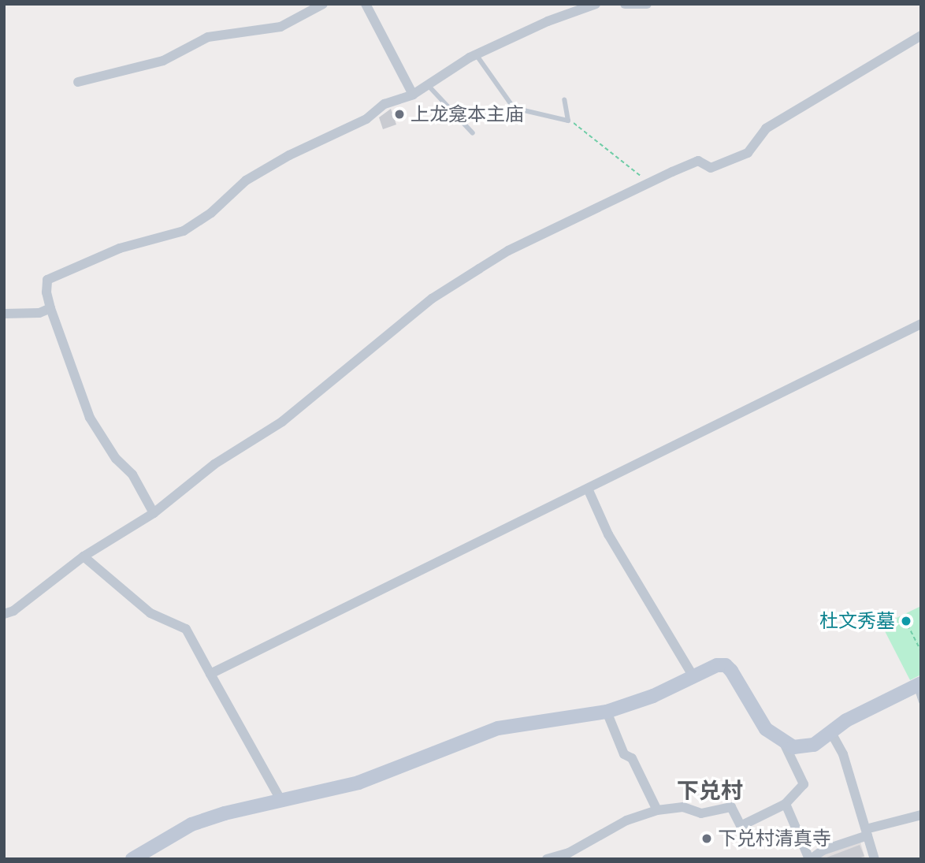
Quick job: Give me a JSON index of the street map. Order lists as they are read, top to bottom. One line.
{"districts":["下兑村"],"places":["上龙龛本主庙","杜文秀墓","下兑村清真寺"]}
